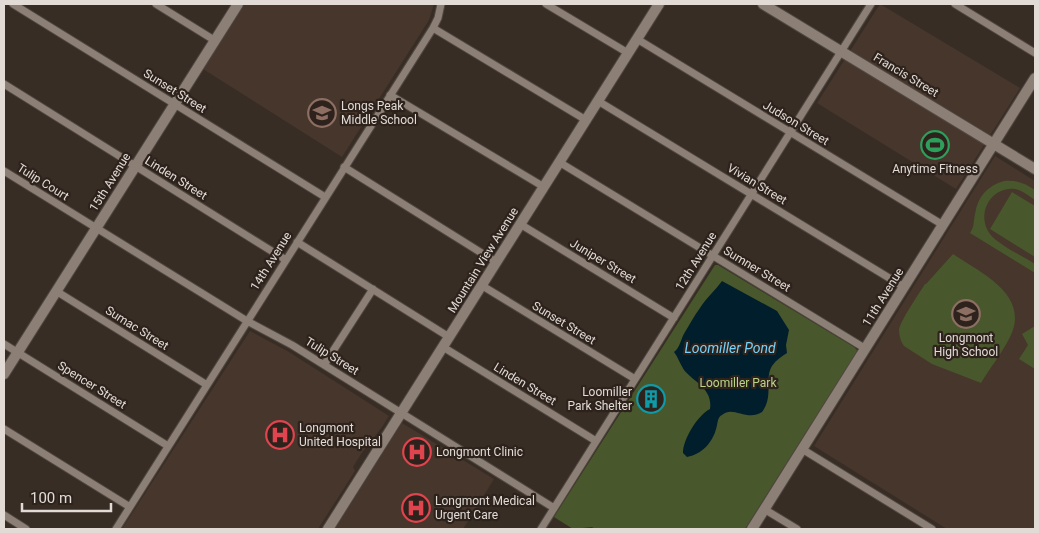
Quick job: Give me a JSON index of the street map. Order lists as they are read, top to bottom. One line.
{"streets":{"street":["Francis Street","Sunset Street","Judson Street","Linden Street","Tulip Court","15th Avenue","Vivian Street","Mountain View Avenue","14th Avenue","Juniper Street","12th Avenue","Sumner Street","11th Avenue","Sumac Street","Tulip Street","Spencer Street"]},"crossings":[["Francis Street","12th Avenue"],["Francis Street","11th Avenue"],["Sunset Street","15th Avenue"],["Sunset Street","Mountain View Avenue"],["Sunset Street","14th Avenue"],["Sunset Street","12th Avenue"],["Judson Street","Mountain View Avenue"],["Judson Street","12th Avenue"],["Judson Street","11th Avenue"],["Linden Street","15th Avenue"],["Linden Street","Mountain View Avenue"],["Linden Street","14th Avenue"],["Linden Street","12th Avenue"],["Tulip Court","15th Avenue"],["Tulip Court","Tulip Street"],["15th Avenue","Sumac Street"],["15th Avenue","Tulip Street"],["15th Avenue","Spencer Street"],["Vivian Street","Mountain View Avenue"],["Vivian Street","12th Avenue"],["Vivian Street","11th Avenue"],["Mountain View Avenue","Juniper Street"],["Mountain View Avenue","Sumner Street"],["Mountain View Avenue","Tulip Street"],["14th Avenue","Sumac Street"],["14th Avenue","Tulip Street"],["14th Avenue","Spencer Street"],["Juniper Street","12th Avenue"],["12th Avenue","Sumner Street"],["12th Avenue","Tulip Street"],["Sumner Street","11th Avenue"]],"water":["Loomiller Pond"],"parks":["Loomiller Park"],"places":{"school or university":["Longs Peak Middle School","Longmont High School"],"sports":["Anytime Fitness"],"building":["Loomiller Park Shelter"],"hospital":["Longmont United Hospital","Longmont Clinic","Longmont Medical Urgent Care"]},"scale_bar":"100 m"}
